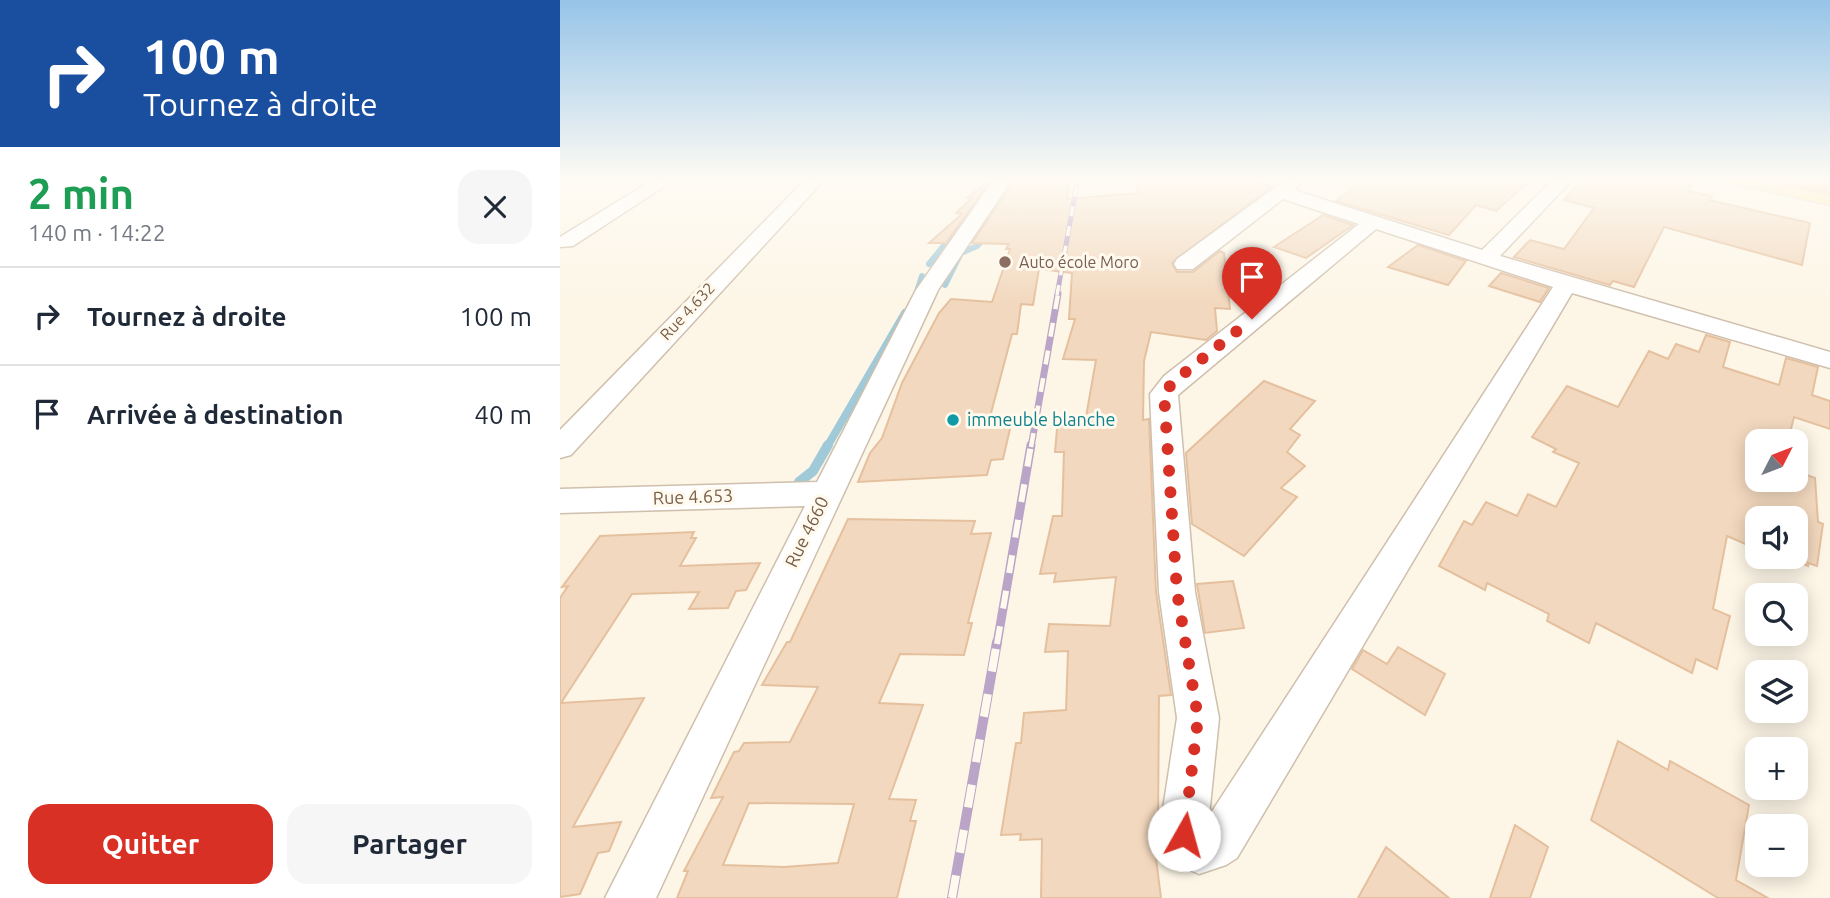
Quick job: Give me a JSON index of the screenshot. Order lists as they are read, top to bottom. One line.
{"streets":{"street":["Rue 4.632","Rue 4.653","Rue 4660"]},"crossings":[["Rue 4.653","Rue 4660"]],"places":["Auto école Moro","immeuble blanche"],"north":"top right","page":{"turn":["100 m","Tournez à droite"],"heading":["2 min","140 m · 14:22"],"list":[{"name":"Tournez à droite","value":"100 m"},{"name":"Arrivée à destination","value":"40 m"}],"map_buttons":["+","−"],"buttons":["Quitter","Partager"]}}
